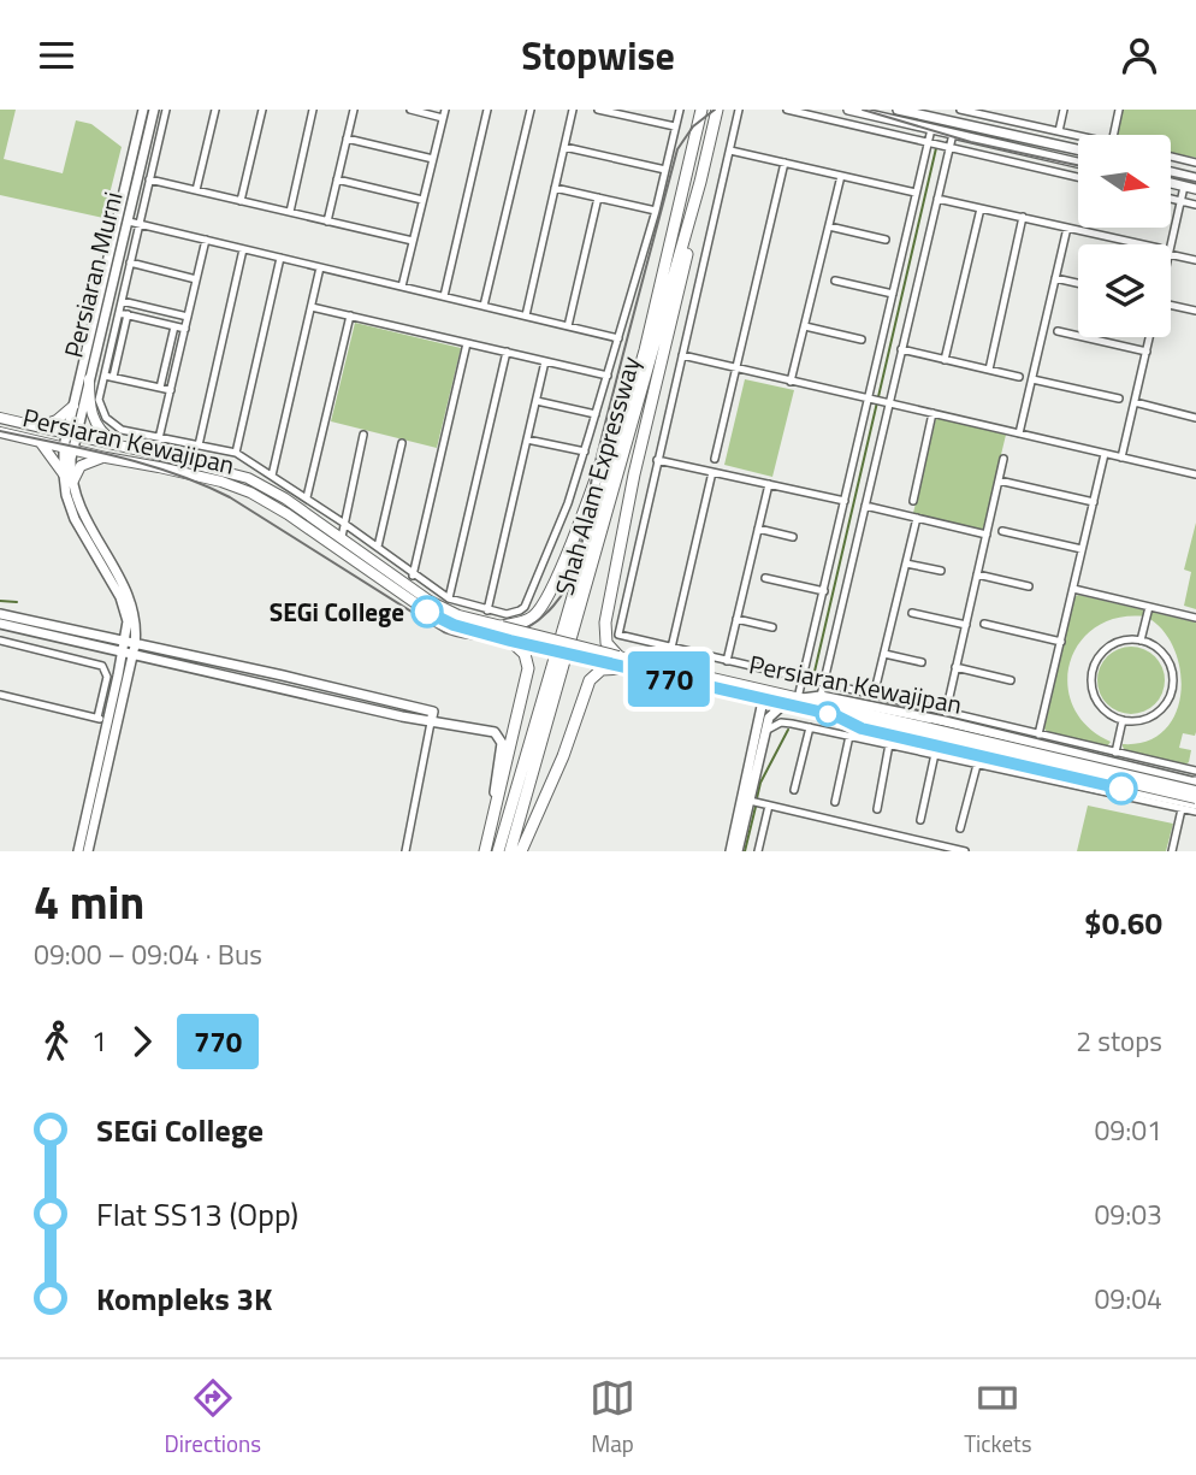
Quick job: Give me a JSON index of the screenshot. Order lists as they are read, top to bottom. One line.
{"streets":{"highway":["Shah Alam Expressway"],"main road":["Persiaran Murni","Persiaran Kewajipan"]},"crossings":[["Persiaran Murni","Persiaran Kewajipan"]],"places":["SEGi College"],"lines":["bus line 770"],"north":"right","page":{"header":"Stopwise","on_map":"770","heading":["4 min","09:00 – 09:04 · Bus","$0.60"],"legs":["1","770","2 stops"],"list":[{"name":"SEGi College","value":"09:01"},{"name":"Flat SS13 (Opp)","value":"09:03"},{"name":"Kompleks 3K","value":"09:04"}],"tabs":["Directions","Map","Tickets"]}}
